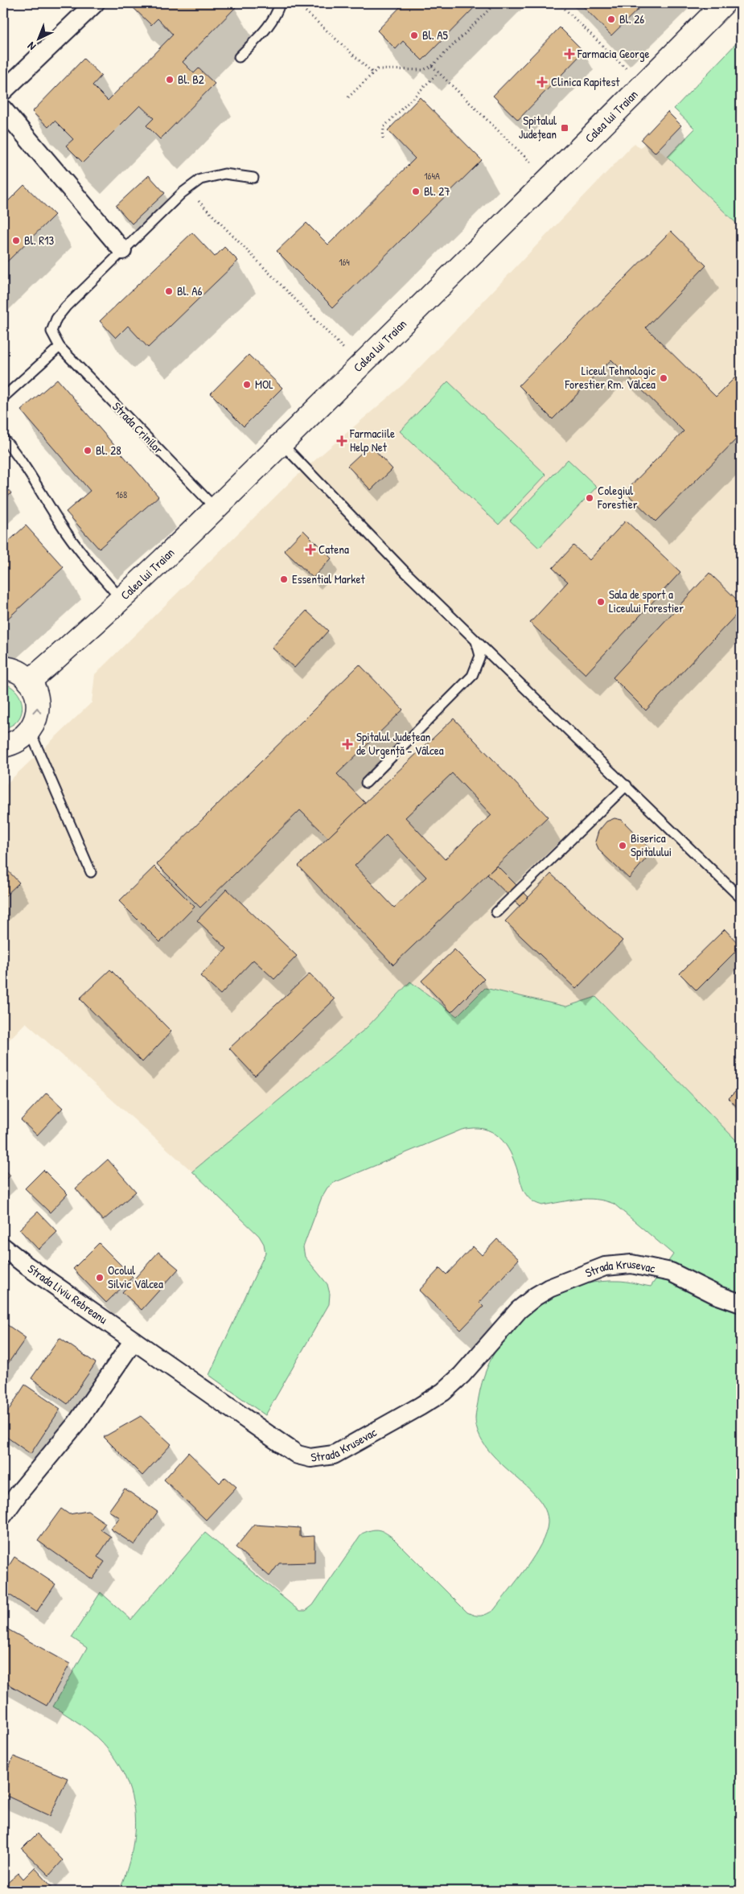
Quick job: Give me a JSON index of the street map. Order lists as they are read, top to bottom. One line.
{"streets":{"main road":["Calea lui Traian"],"street":["Strada Krusevac","Strada Liviu Rebreanu"],"lane":["Strada Crinilor"]},"crossings":[["Calea lui Traian","Strada Crinilor"],["Strada Krusevac","Strada Liviu Rebreanu"]],"places":{"other":["Bl. 26","Bl. A5","Bl. B2","Bl. 27","Bl. R13","Bl. A6","Liceul Tehnologic Forestier Rm. Vâlcea","MOL","Bl. 28","Colegiul Forestier","Essential Market","Sala de sport a Liceului Forestier","Biserica Spitalului","Ocolul Silvic Vâlcea"],"health":["Farmacia George","Clinica Rapitest","Farmaciile Help Net","Catena","Spitalul Județean de Urgență - Vâlcea"],"transit":["Spitalul Județean"]},"house_numbers":["164A","164","168"],"north":"bottom left"}
